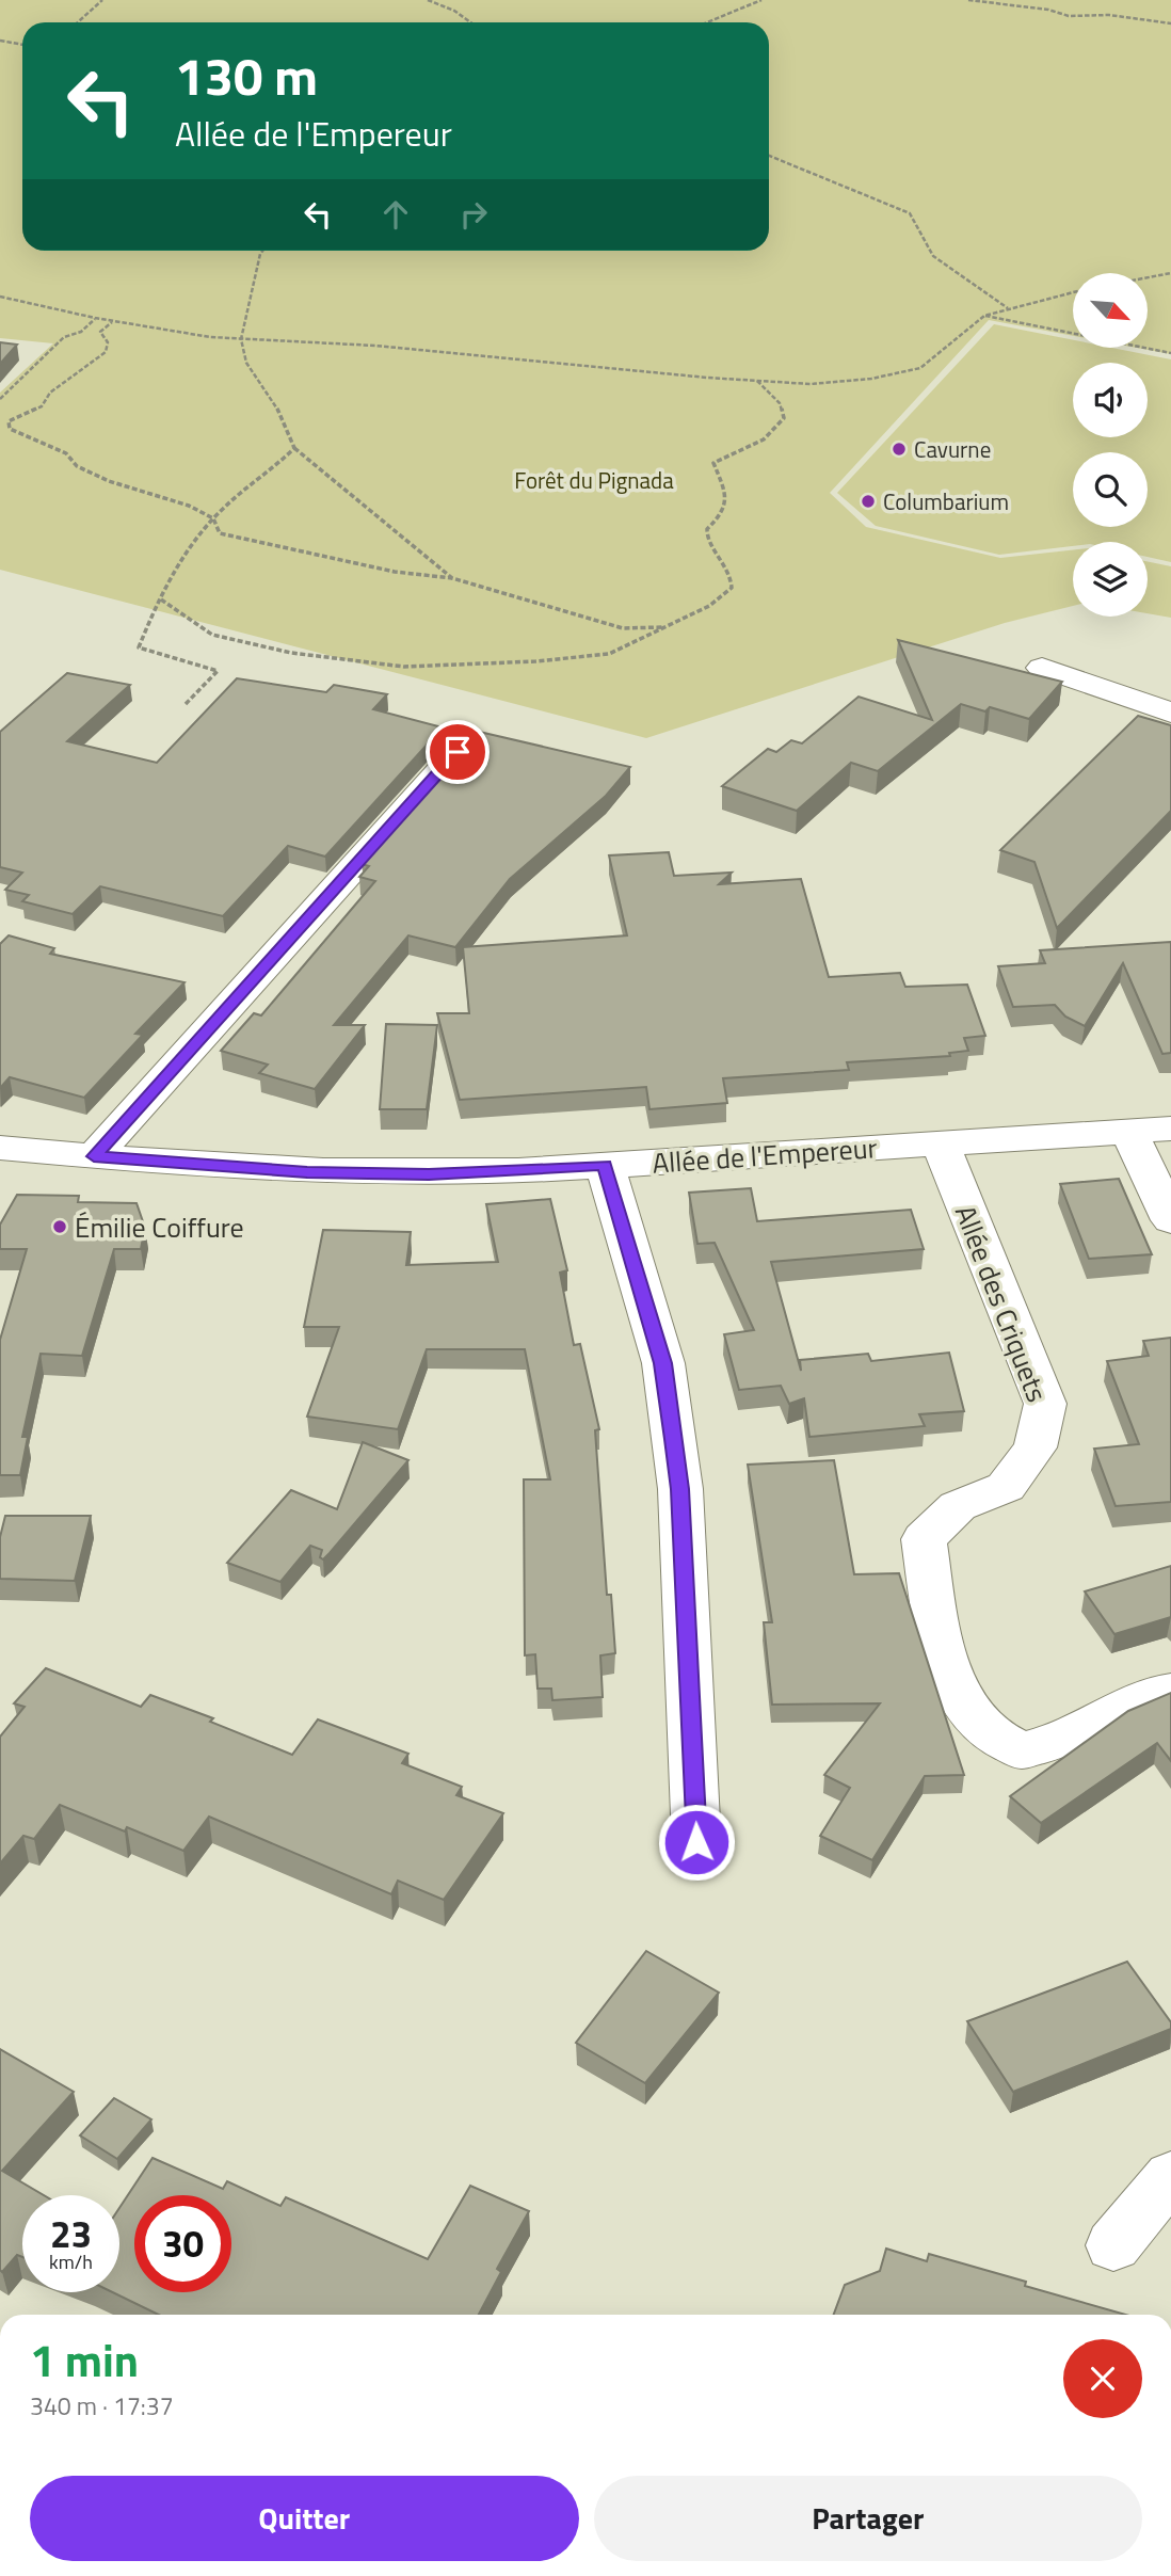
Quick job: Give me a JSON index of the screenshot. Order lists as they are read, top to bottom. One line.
{"streets":{"street":["Allée de l'Empereur","Allée des Criquets"]},"crossings":[["Allée de l'Empereur","Allée des Criquets"]],"parks":["Forêt du Pignada"],"places":["Cavurne","Columbarium","Émilie Coiffure"],"north":"bottom right","page":{"turn":["130 m","Allée de l'Empereur"],"speed":"23 km/h","limit":"30","heading":["1 min","340 m · 17:37"],"buttons":["Quitter","Partager"]}}
